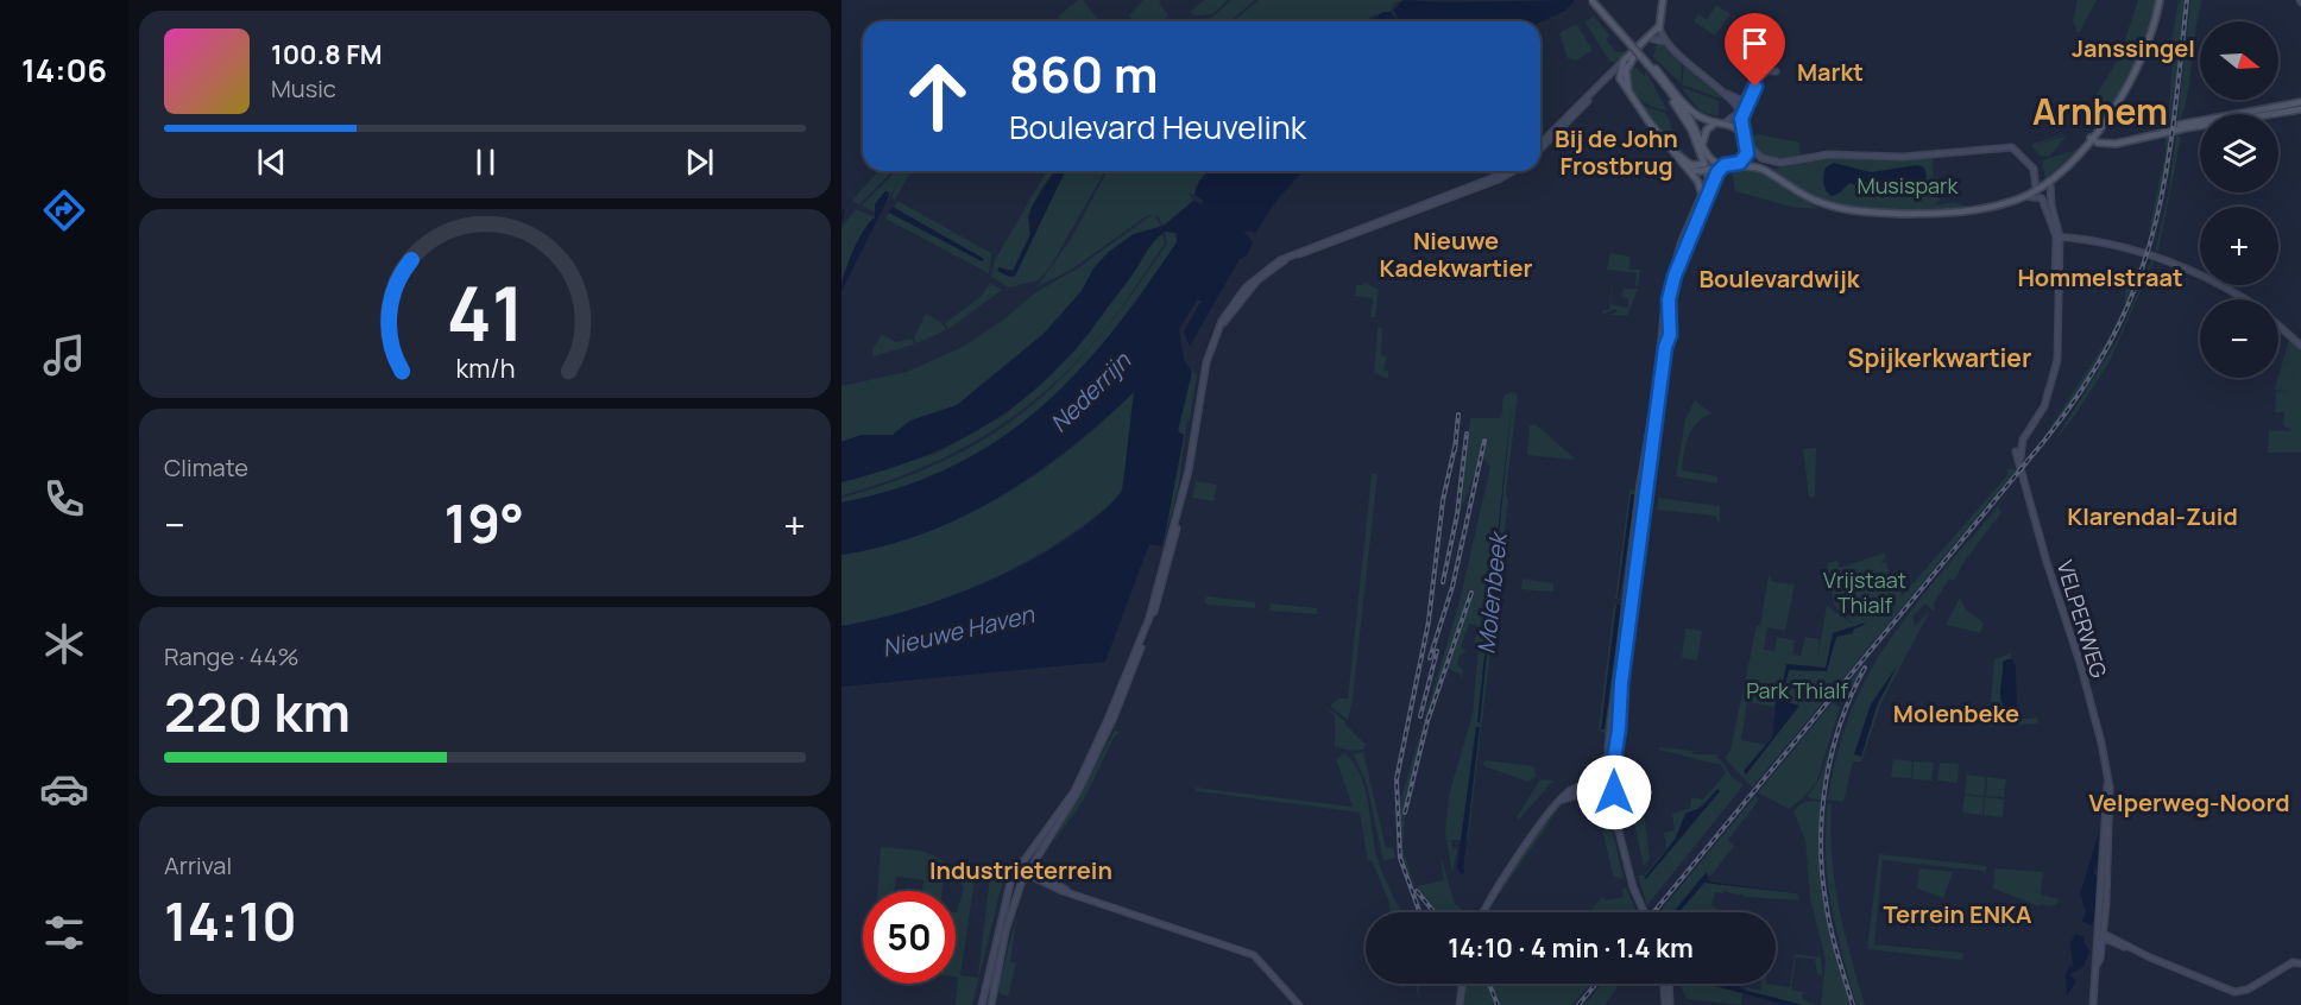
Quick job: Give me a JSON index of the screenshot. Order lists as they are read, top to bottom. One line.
{"streets":{"main road":["VELPERWEG"]},"districts":["Janssingel","Markt","Arnhem","Bij de John Frostbrug","Nieuwe Kadekwartier","Hommelstraat","Boulevardwijk","Spijkerkwartier","Klarendal-Zuid","Molenbeke","Velperweg-Noord","Industrieterrein","Terrein ENKA"],"water":["Nederrijn","Molenbeek","Nieuwe Haven"],"parks":["Musispark","Vrijstaat Thialf","Park Thialf"],"north":"right","page":{"tabs":"14:06","map_buttons":["+","−"],"turn":["860 m","Boulevard Heuvelink"],"song":["100.8 FM","Music"],"tile":["Climate",["Range · 44%","220 km"],["Arrival","14:10"]],"heat":["−","19°","+"],"limit":"50","trip":"14:10 · 4 min · 1.4 km","gauge":["41","km/h"]}}
